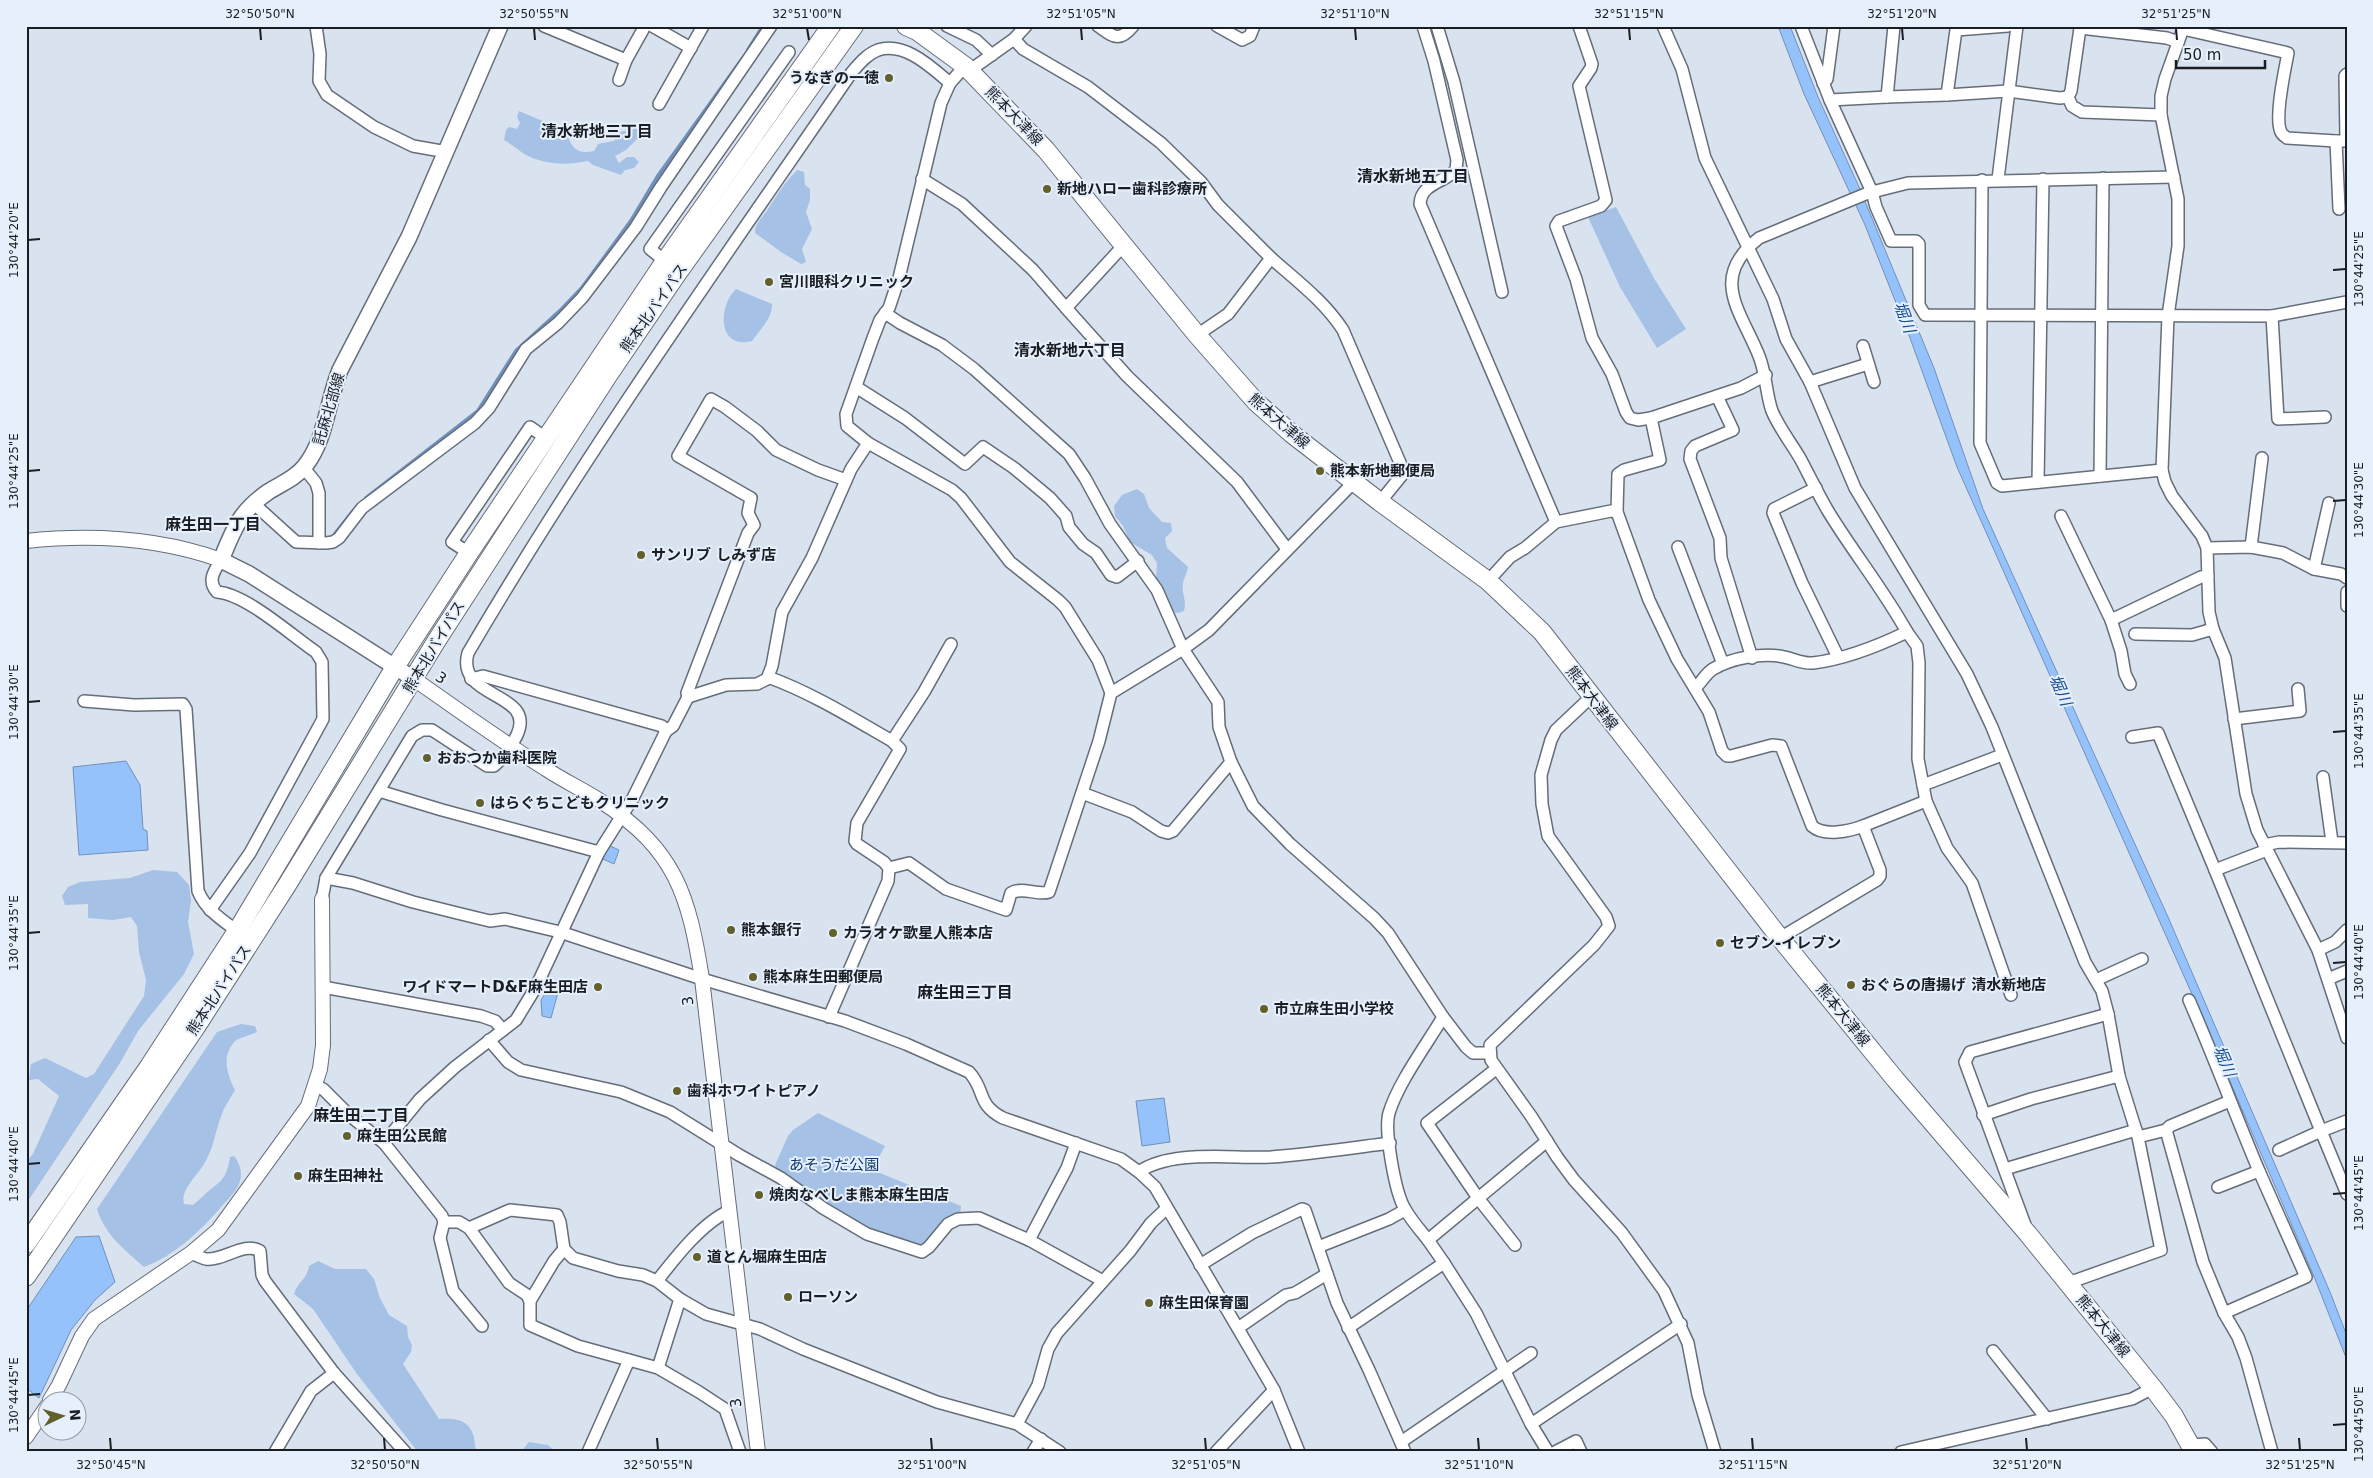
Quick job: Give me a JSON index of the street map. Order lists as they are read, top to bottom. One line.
{"streets":{"main road":["熊本大津線","熊本北バイパス","託麻北部線","3"]},"crossings":[["熊本北バイパス","3"]],"districts":["清水新地三丁目","清水新地五丁目","清水新地六丁目","麻生田一丁目","麻生田三丁目","麻生田二丁目"],"water":["堀川"],"parks":["あそうだ公園"],"places":["うなぎの一徳","新地ハロー歯科診療所","宮川眼科クリニック","熊本新地郵便局","サンリブ しみず店","おおつか歯科医院","はらぐちこどもクリニック","熊本銀行","カラオケ歌星人熊本店","セブン-イレブン","熊本麻生田郵便局","おぐらの唐揚げ 清水新地店","ワイドマートD&F麻生田店","市立麻生田小学校","歯科ホワイトピアノ","麻生田公民館","麻生田神社","焼肉なべしま熊本麻生田店","道とん堀麻生田店","ローソン","麻生田保育園"],"scale_bar":"50 m","north":"right","coordinates":["32°50'50\"N","32°50'55\"N","32°51'00\"N","32°51'05\"N","32°51'10\"N","32°51'15\"N","32°51'20\"N","32°51'25\"N","130°44'20\"E","130°44'25\"E","130°44'30\"E","130°44'35\"E","130°44'40\"E","130°44'45\"E","130°44'50\"E","32°50'45\"N"]}
